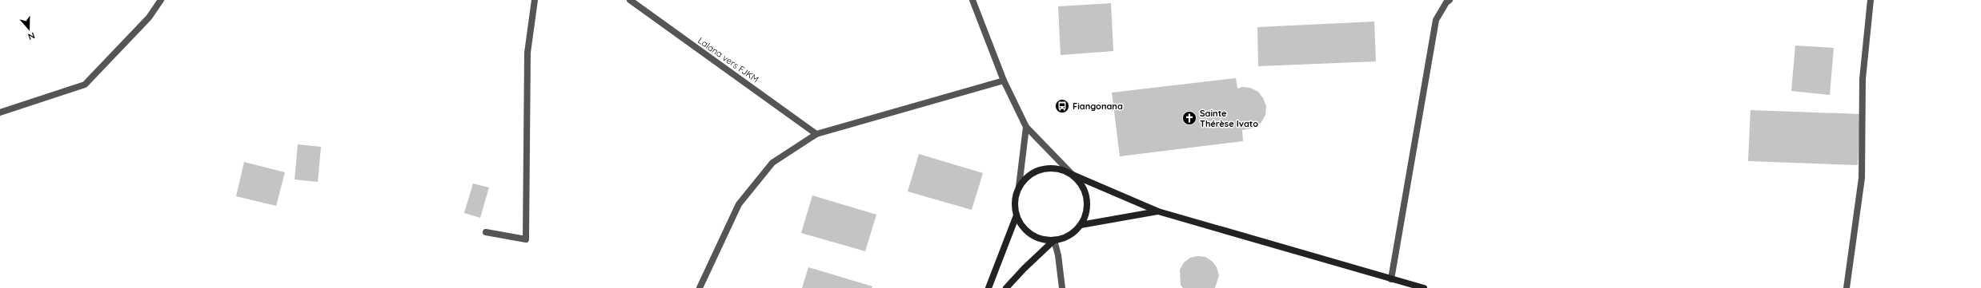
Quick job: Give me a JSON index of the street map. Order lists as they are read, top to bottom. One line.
{"streets":{"street":["Lalana vers FJKM"]},"places":{"bus stop":["Fiangonana"],"church":["Sainte Thérèse Ivato"]},"north":"bottom"}
